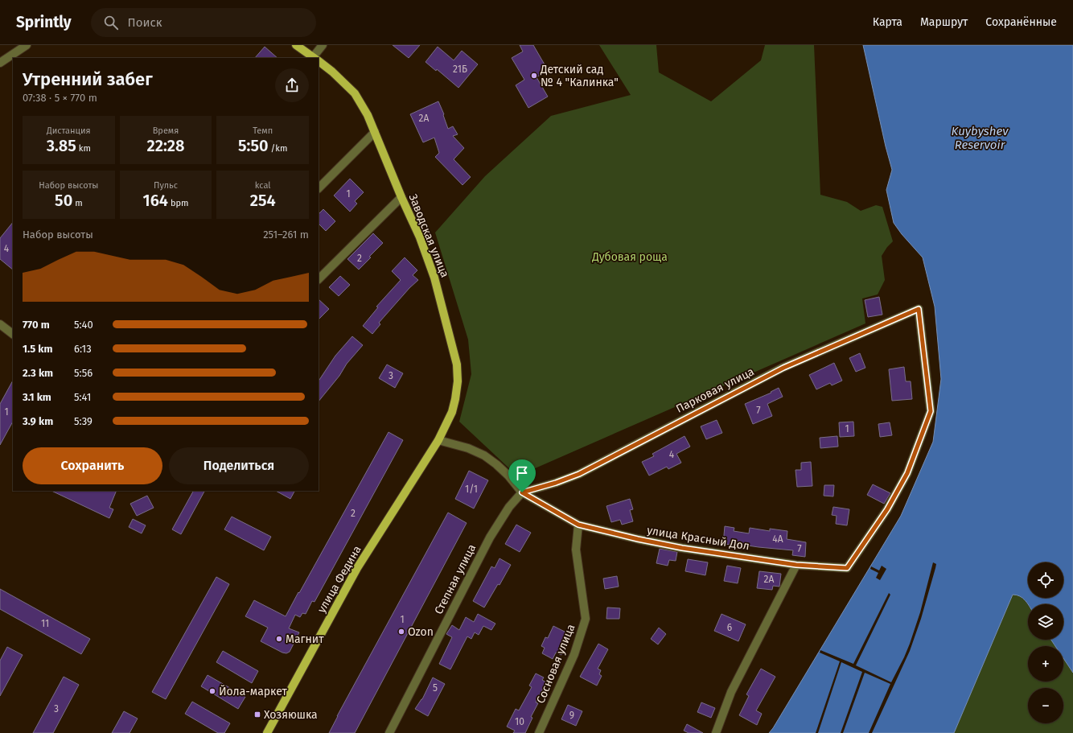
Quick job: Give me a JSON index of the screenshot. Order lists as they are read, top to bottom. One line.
{"streets":{"main road":["Заводская улица","улица Федина"],"street":["Парковая улица","улица Красный Дол","Степная улица","Сосновая улица"]},"crossings":[["Заводская улица","улица Красный Дол"],["Заводская улица","улица Федина"],["Парковая улица","улица Красный Дол"],["Парковая улица","Степная улица"],["улица Красный Дол","улица Федина"],["улица Красный Дол","Степная улица"],["улица Красный Дол","Сосновая улица"]],"water":["Kuybyshev Reservoir"],"parks":["Дубовая роща"],"places":{"other":["Детский сад № 4 \"Калинка\"","Ozon","Магнит","Йола-маркет"],"transit":["Хозяюшка"]},"house_numbers":["21Б","2А","1","4","2","3","7","1","1","4","1/1","2","4А","7","2А","1","11","6","5","3","9","10"],"page":{"header":"Sprintly","search":"Поиск","nav":["Карта","Маршрут","Сохранённые"],"heading":["Утренний забег","07:38 · 5 × 770 m"],"stats":[["Дистанция","3.85 km"],["Время","22:28"],["Темп","5:50 /km"],["Набор высоты","50 m"],["Пульс","164 bpm"],["kcal","254"]],"chart":["Набор высоты","251–261 m"],"list":[{"name":"770 m","note":"5:40"},{"name":"1.5 km","note":"6:13"},{"name":"2.3 km","note":"5:56"},{"name":"3.1 km","note":"5:41"},{"name":"3.9 km","note":"5:39"}],"buttons":["Сохранить","Поделиться"],"map_buttons":["+","−"]}}
